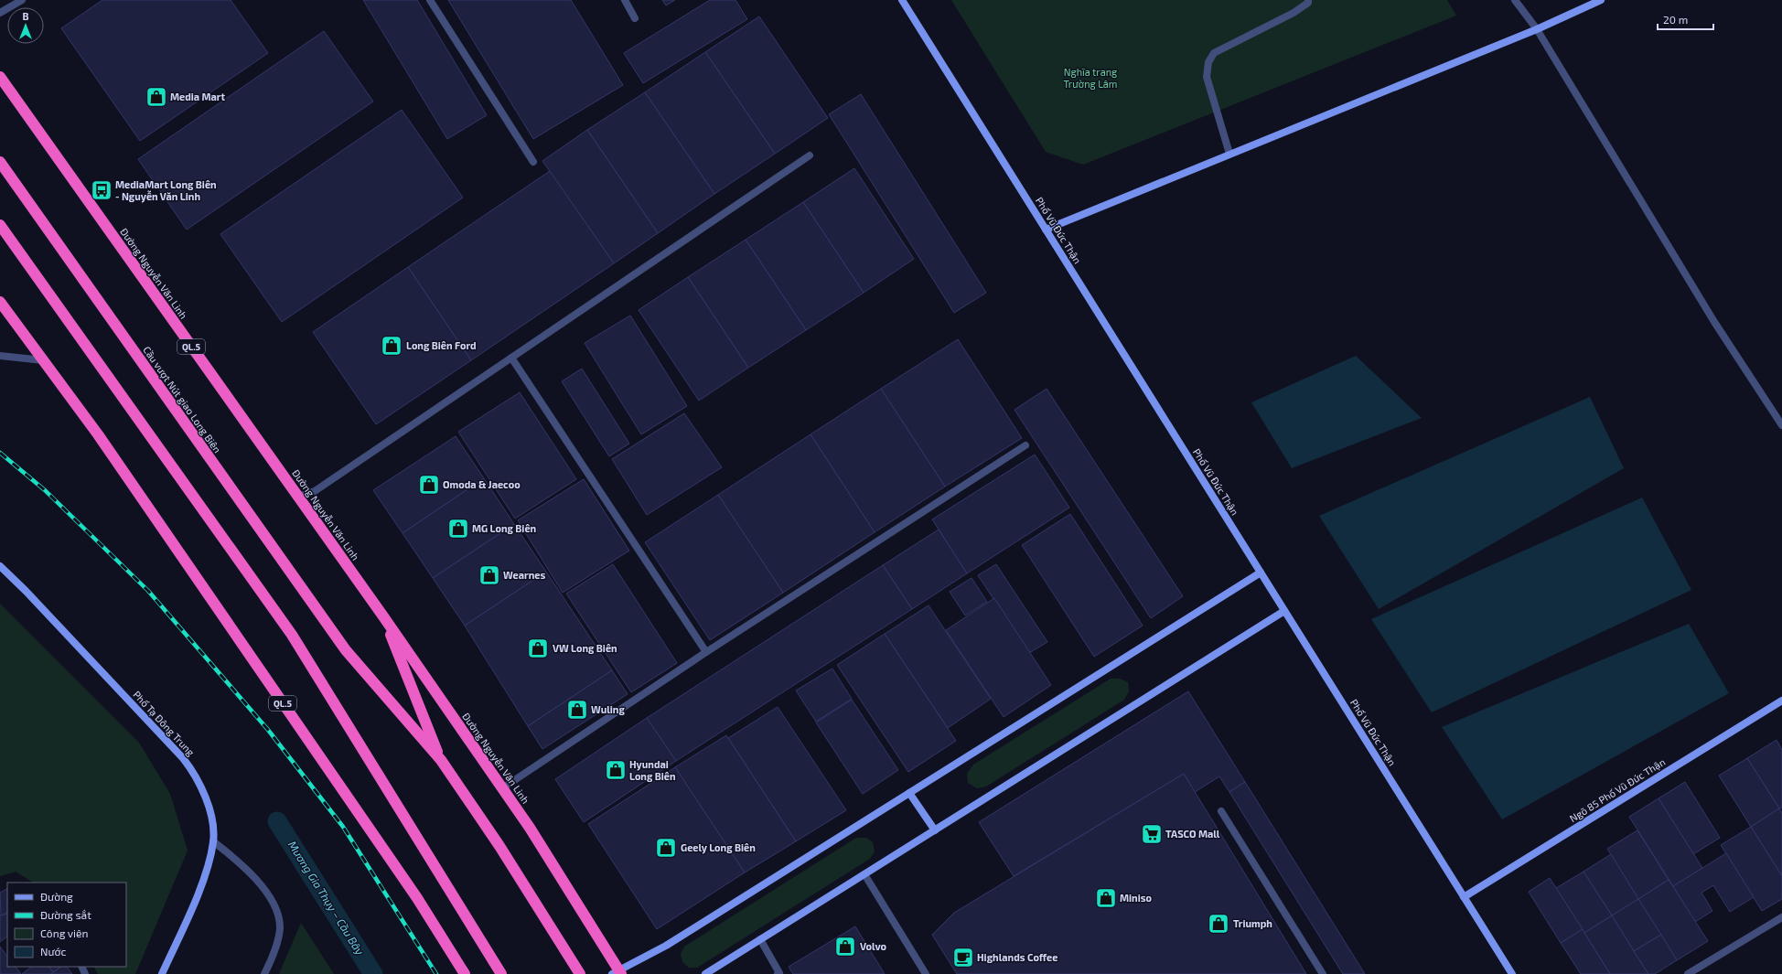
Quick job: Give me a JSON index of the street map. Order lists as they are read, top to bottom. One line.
{"streets":{"highway":["Đường Nguyễn Văn Linh","QL.5","Cầu vượt Nút giao Long Biên"],"street":["Phố Vũ Đức Thận","Phố Tạ Đông Trung","Ngõ 85 Phố Vũ Đức Thận"]},"crossings":[["Phố Vũ Đức Thận","Ngõ 85 Phố Vũ Đức Thận"]],"water":["Mương Gia Thụy – Cầu Bây"],"parks":["Nghĩa trang Trường Lâm"],"places":{"shop":["Media Mart","Long Biên Ford","Omoda & Jaecoo","MG Long Biên","Wearnes","VW Long Biên","Wuling","Hyundai Long Biên","Geely Long Biên","Miniso","Triumph","Volvo"],"bus stop":["MediaMart Long Biên - Nguyễn Văn Linh"],"supermarket":["TASCO Mall"],"cafe":["Highlands Coffee"]},"legend":["Đường","Đường sắt","Công viên","Nước"],"scale_bar":"20 m","north":"top"}
